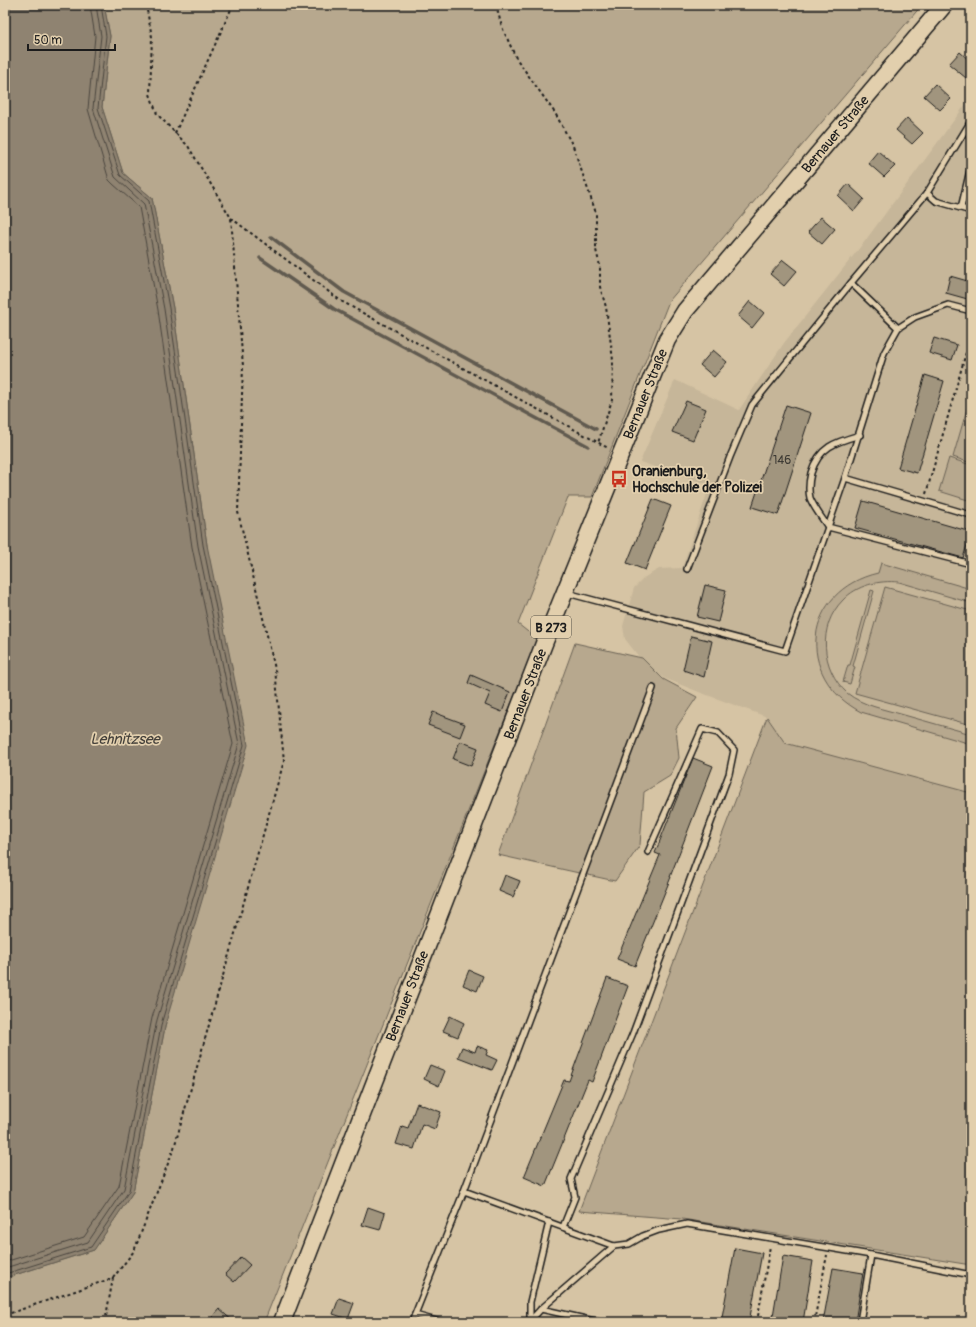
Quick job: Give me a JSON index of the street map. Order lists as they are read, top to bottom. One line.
{"streets":{"main road":["Bernauer Straße","B 273"]},"water":["Lehnitzsee"],"places":{"bus stop":["Oranienburg, Hochschule der Polizei"]},"house_numbers":["146"],"scale_bar":"50 m"}
